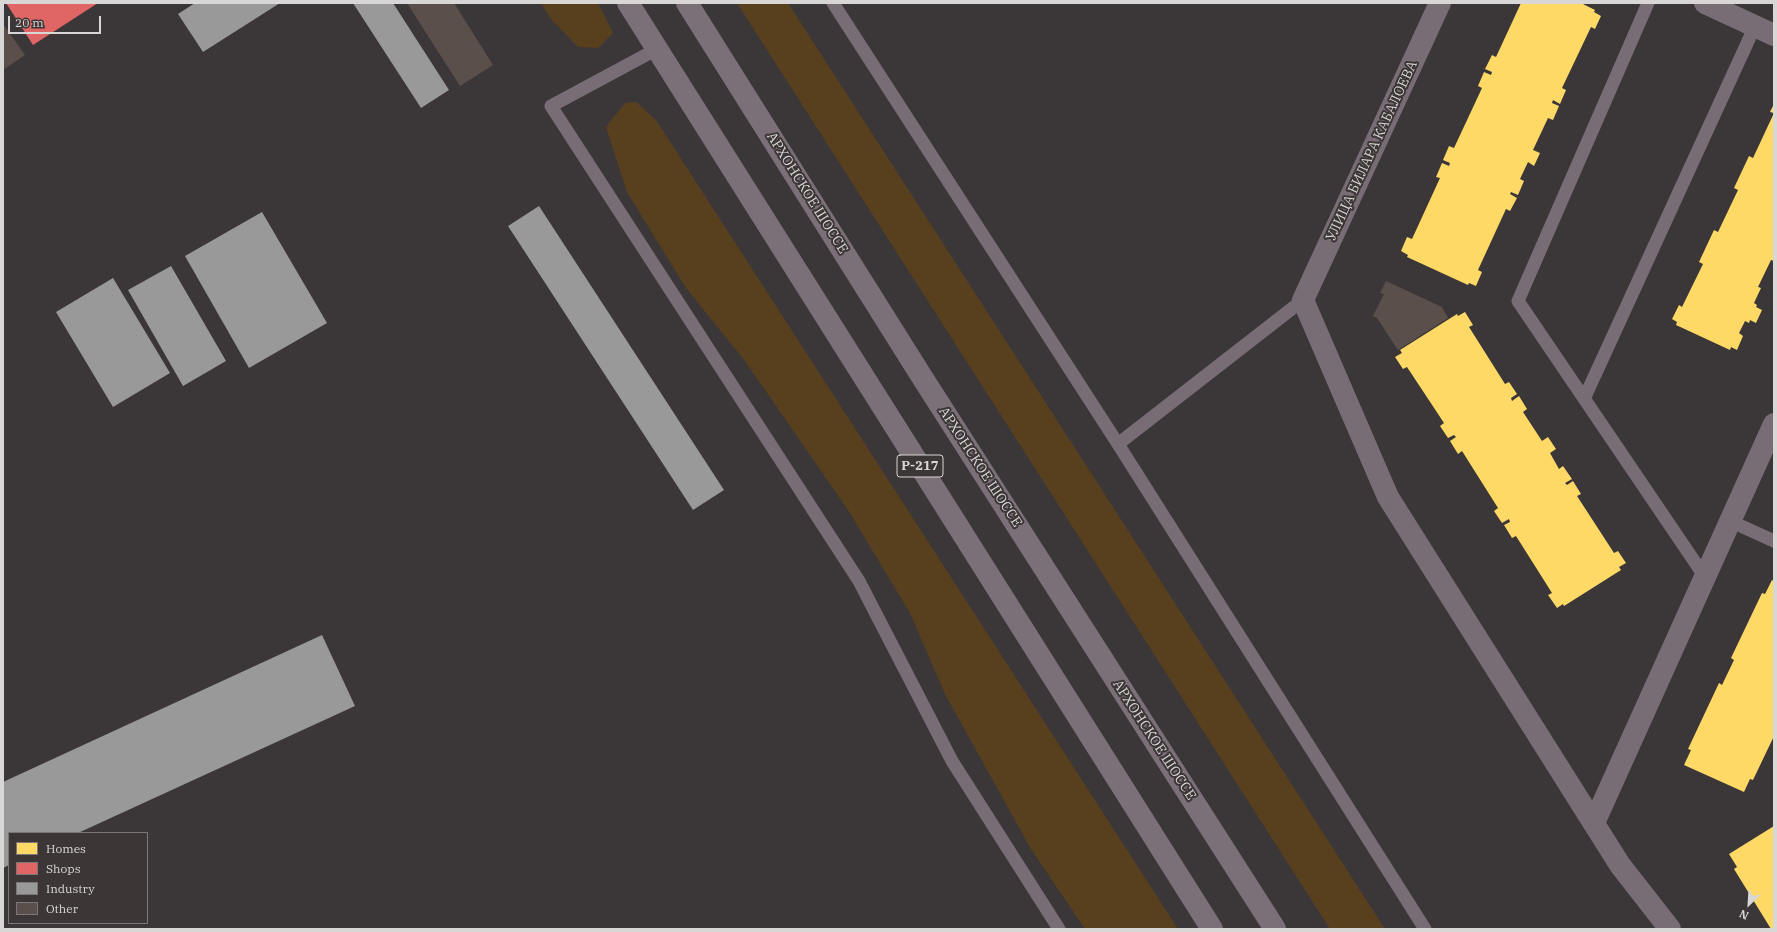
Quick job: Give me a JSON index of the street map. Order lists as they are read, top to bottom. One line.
{"streets":{"highway":["АРХОНСКОЕ ШОССЕ","Р-217"],"street":["УЛИЦА БИЛАРА КАБАЛОЕВА"]},"legend":["Homes","Shops","Industry","Other"],"scale_bar":"20 m","north":"bottom left"}
